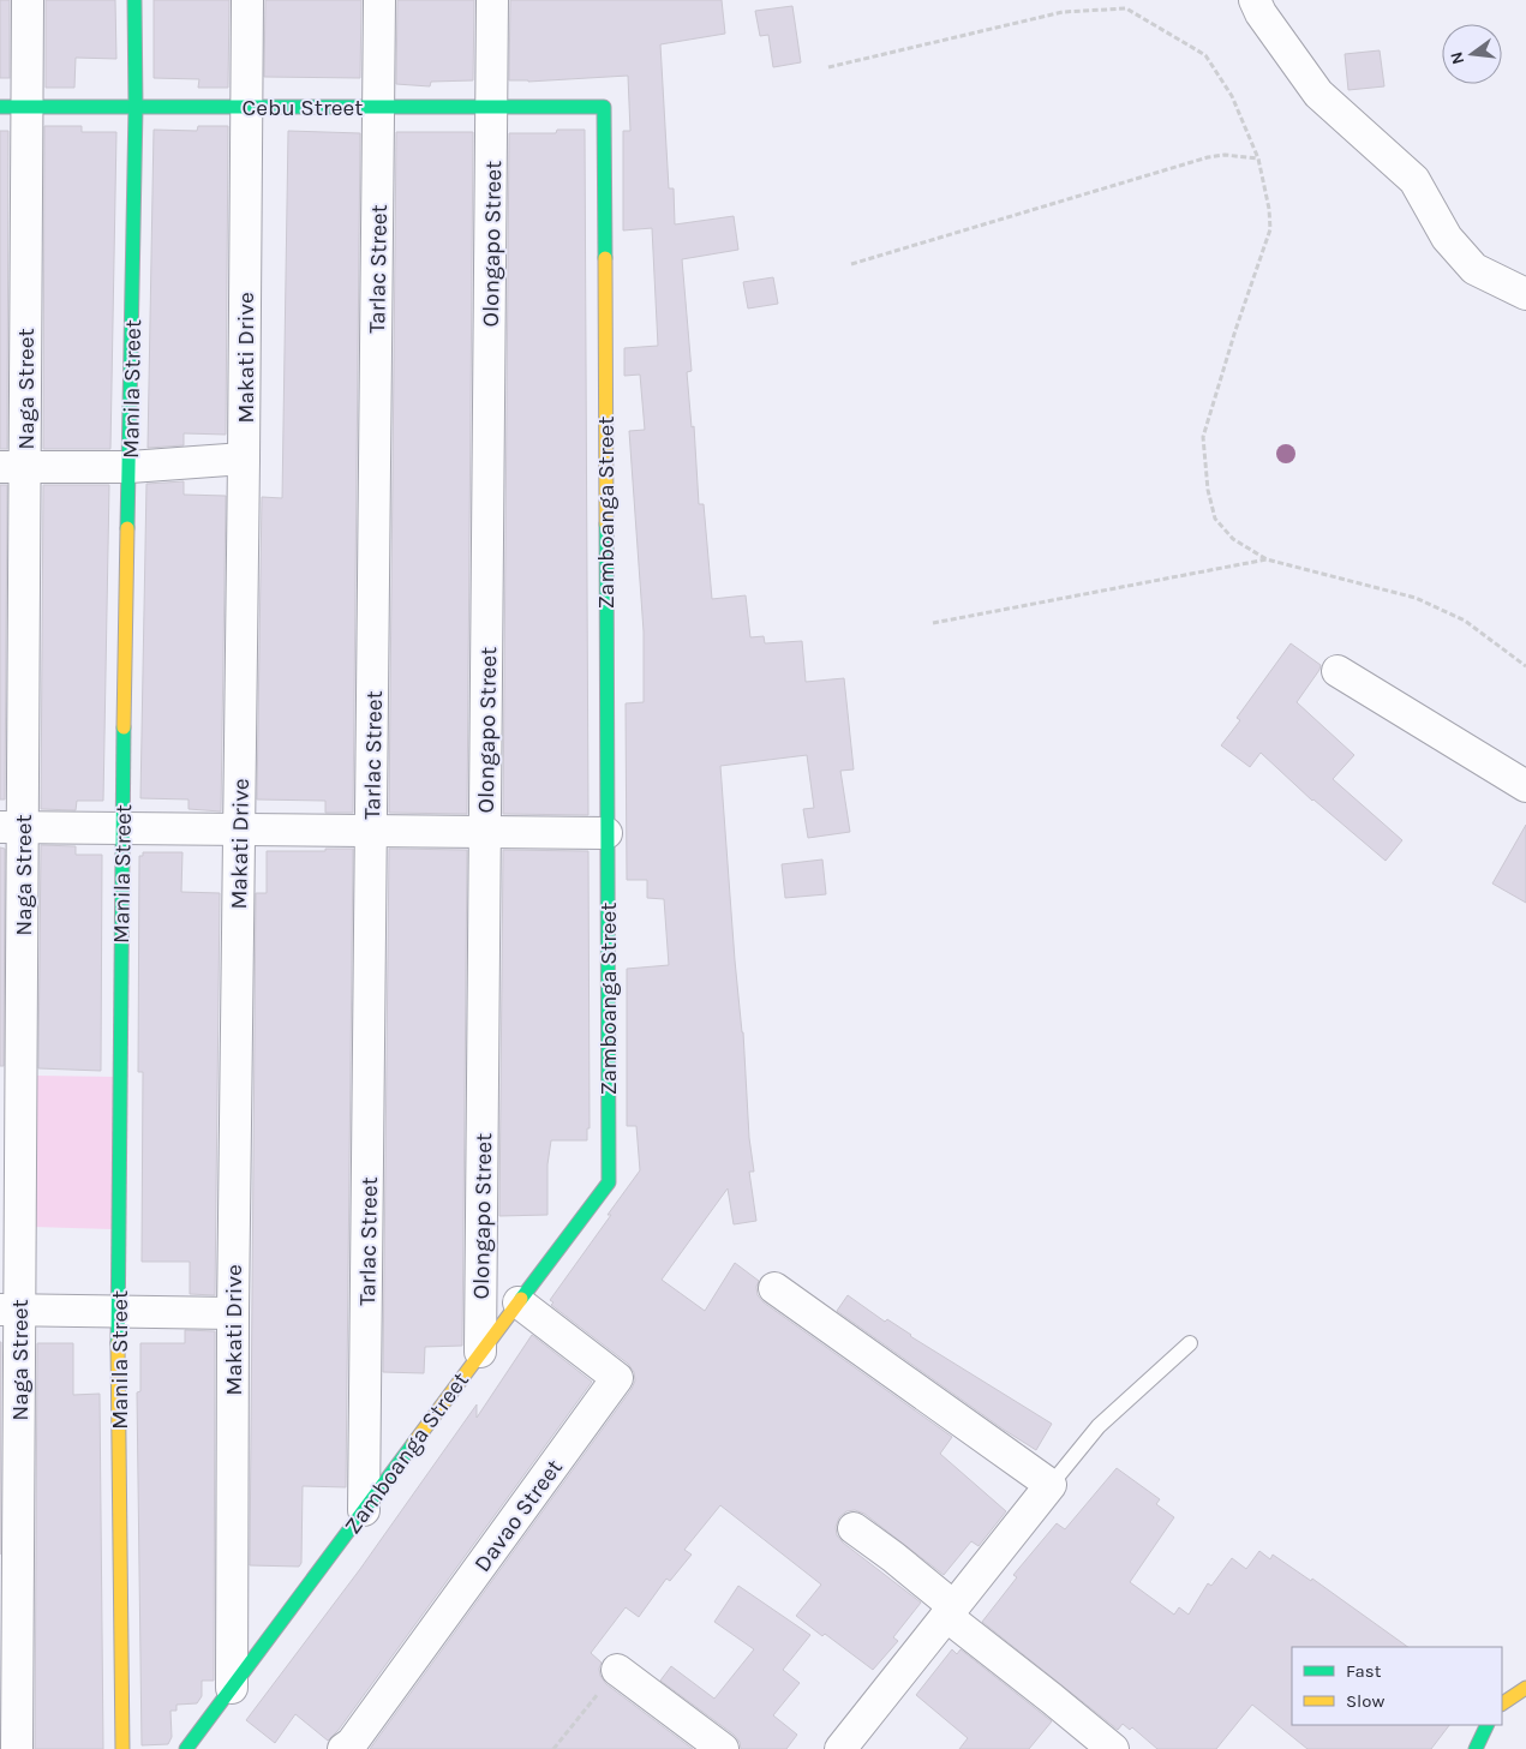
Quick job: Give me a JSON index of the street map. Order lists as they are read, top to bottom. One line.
{"streets":{"street":["Cebu Street","Olongapo Street","Tarlac Street","Makati Drive","Naga Street","Manila Street","Zamboanga Street","Davao Street"]},"crossings":[["Cebu Street","Olongapo Street"],["Cebu Street","Tarlac Street"],["Cebu Street","Makati Drive"],["Cebu Street","Naga Street"],["Cebu Street","Manila Street"],["Cebu Street","Zamboanga Street"],["Olongapo Street","Zamboanga Street"],["Tarlac Street","Zamboanga Street"],["Makati Drive","Zamboanga Street"],["Zamboanga Street","Davao Street"]],"legend":["Fast","Slow"],"north":"left"}
